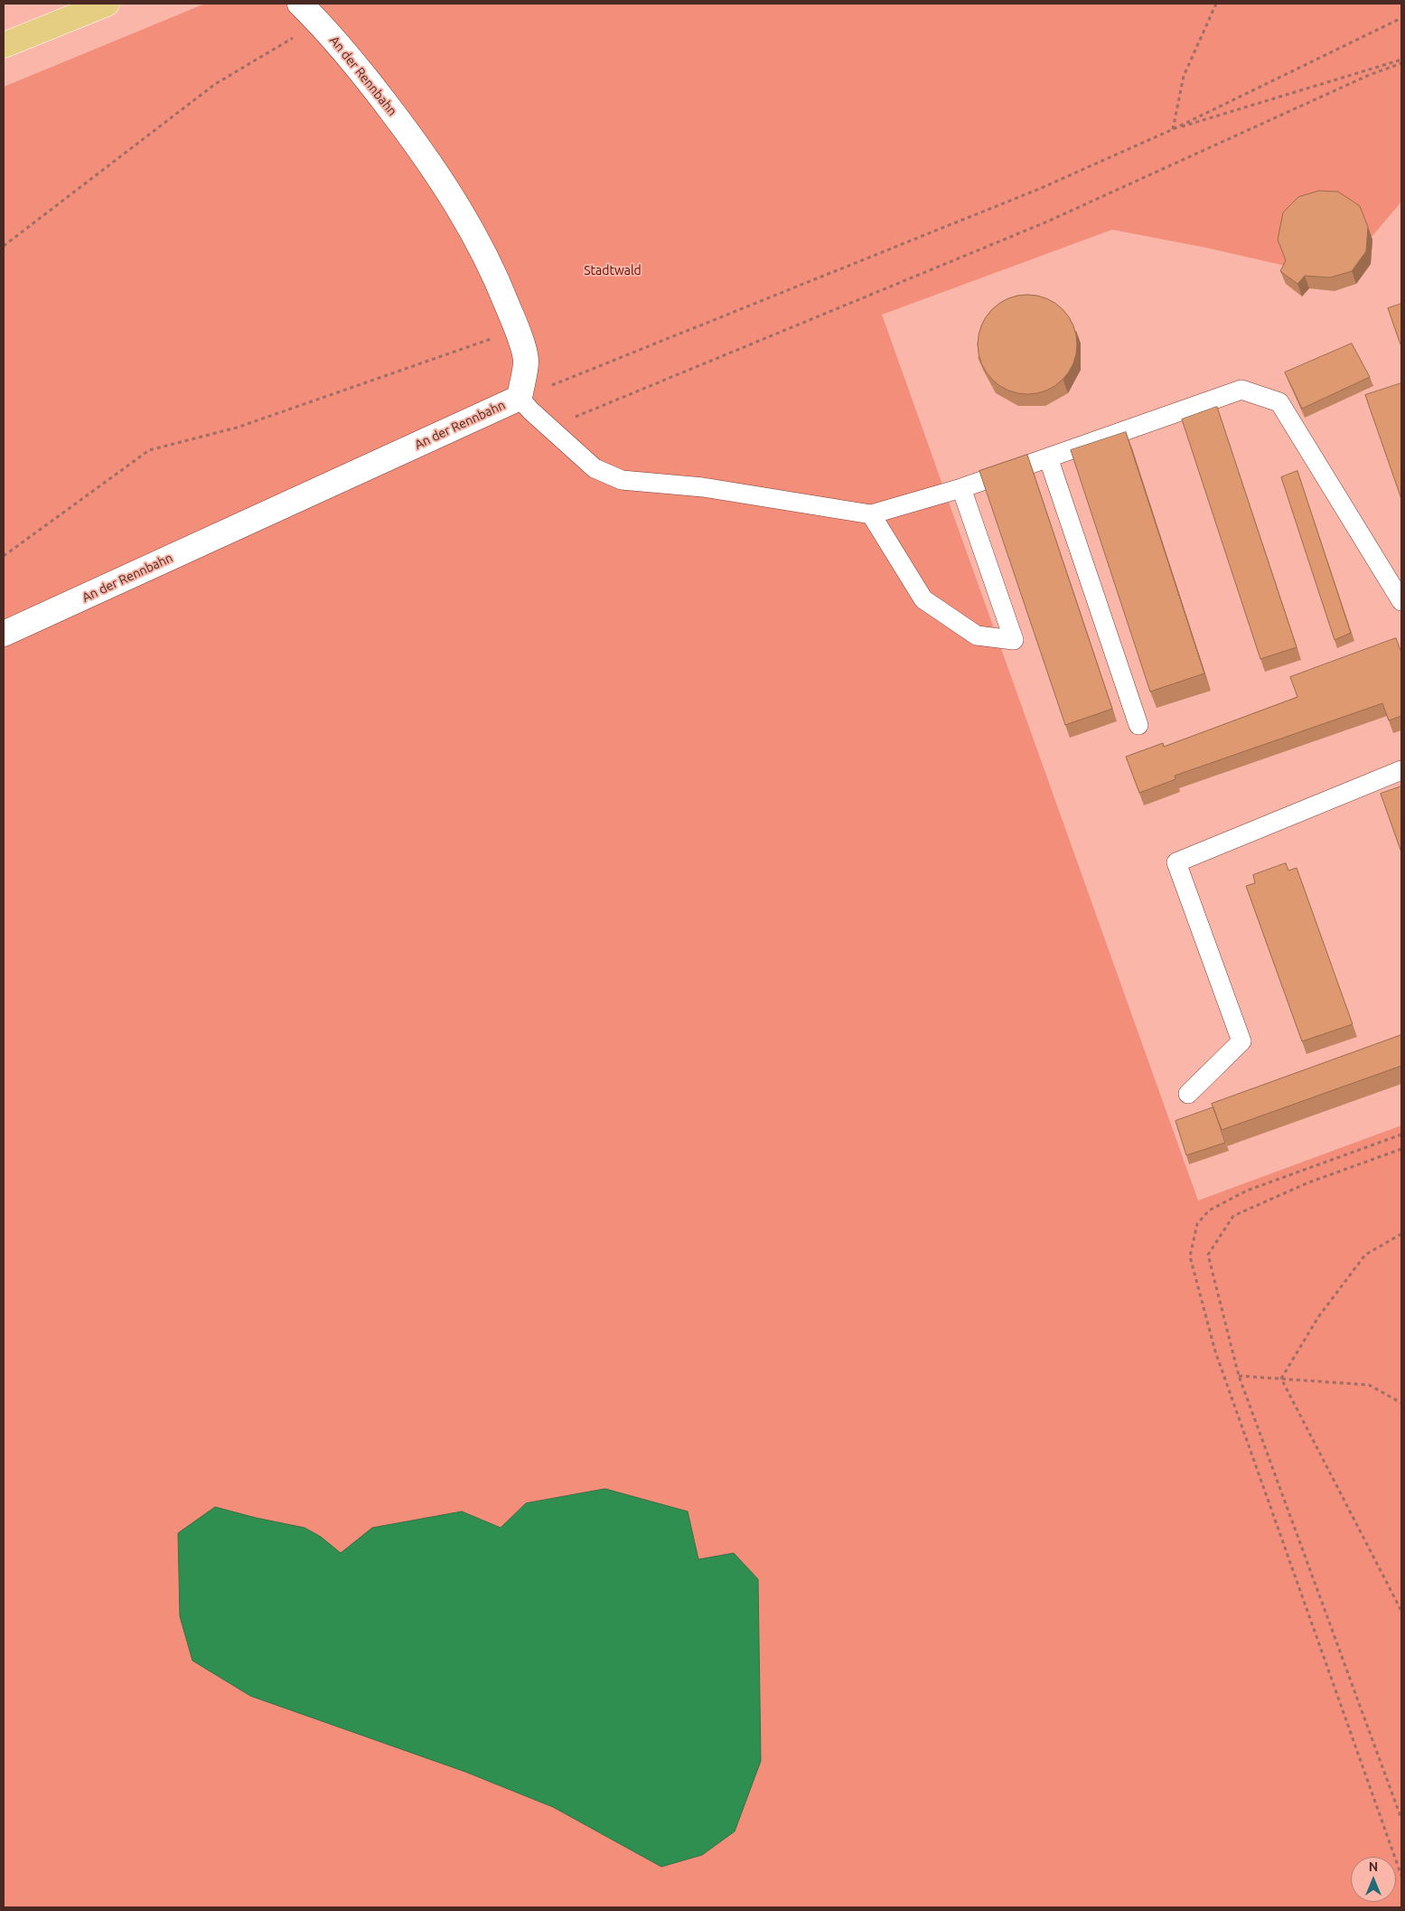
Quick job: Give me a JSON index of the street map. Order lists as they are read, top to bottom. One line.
{"streets":{"street":["An der Rennbahn"]},"parks":["Stadtwald"],"north":"top"}
